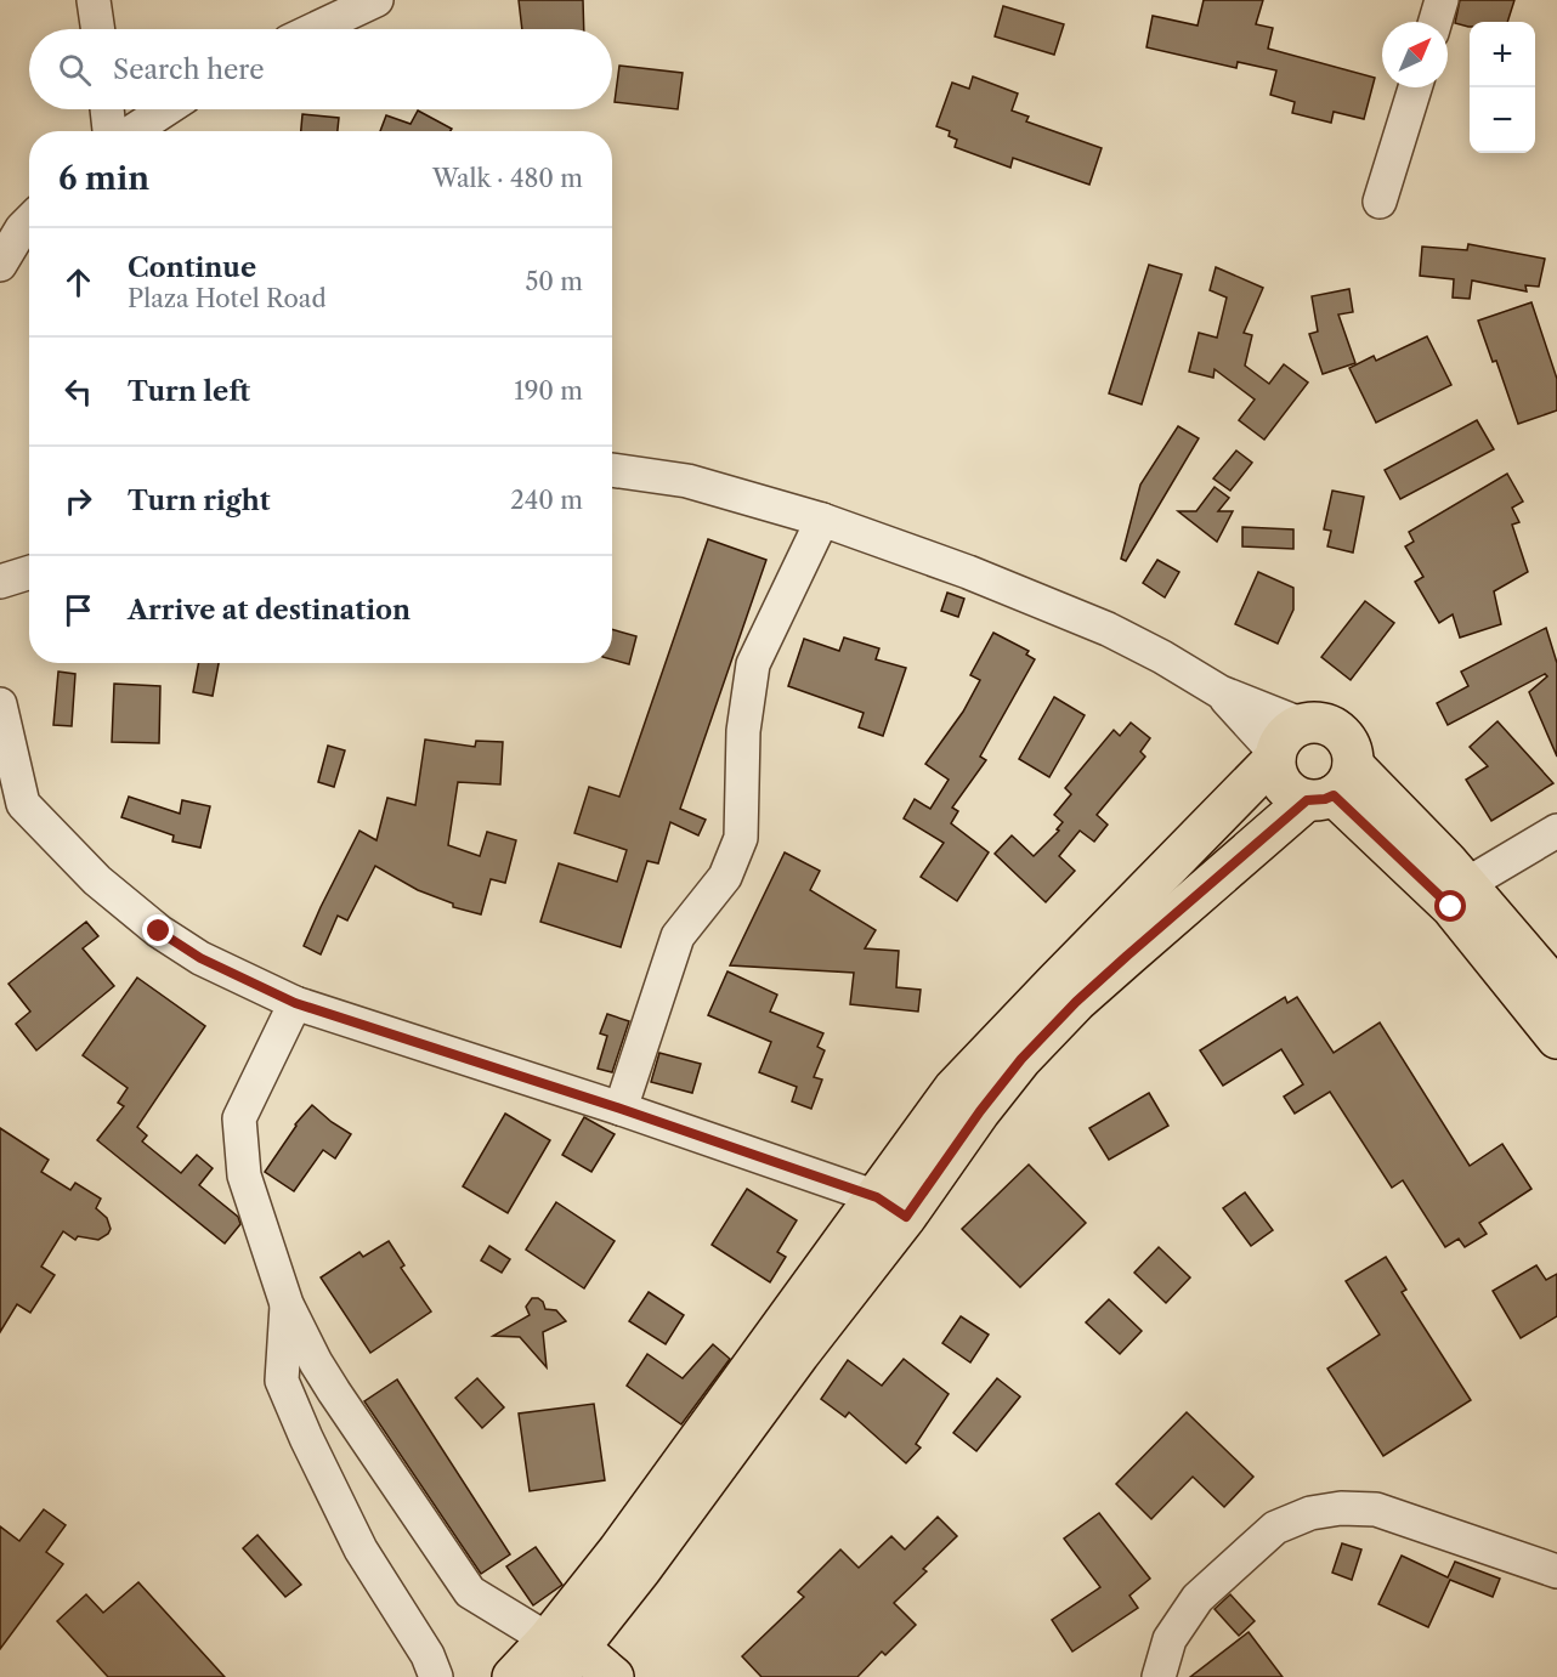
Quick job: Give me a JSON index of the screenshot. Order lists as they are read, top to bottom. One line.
{"north":"top right","page":{"map_buttons":["+","−"],"search":"Search here","heading":["6 min","Walk · 480 m"],"list":[["Continue","Plaza Hotel Road","50 m"],["Turn left","190 m"],["Turn right","240 m"],"Arrive at destination"]}}
